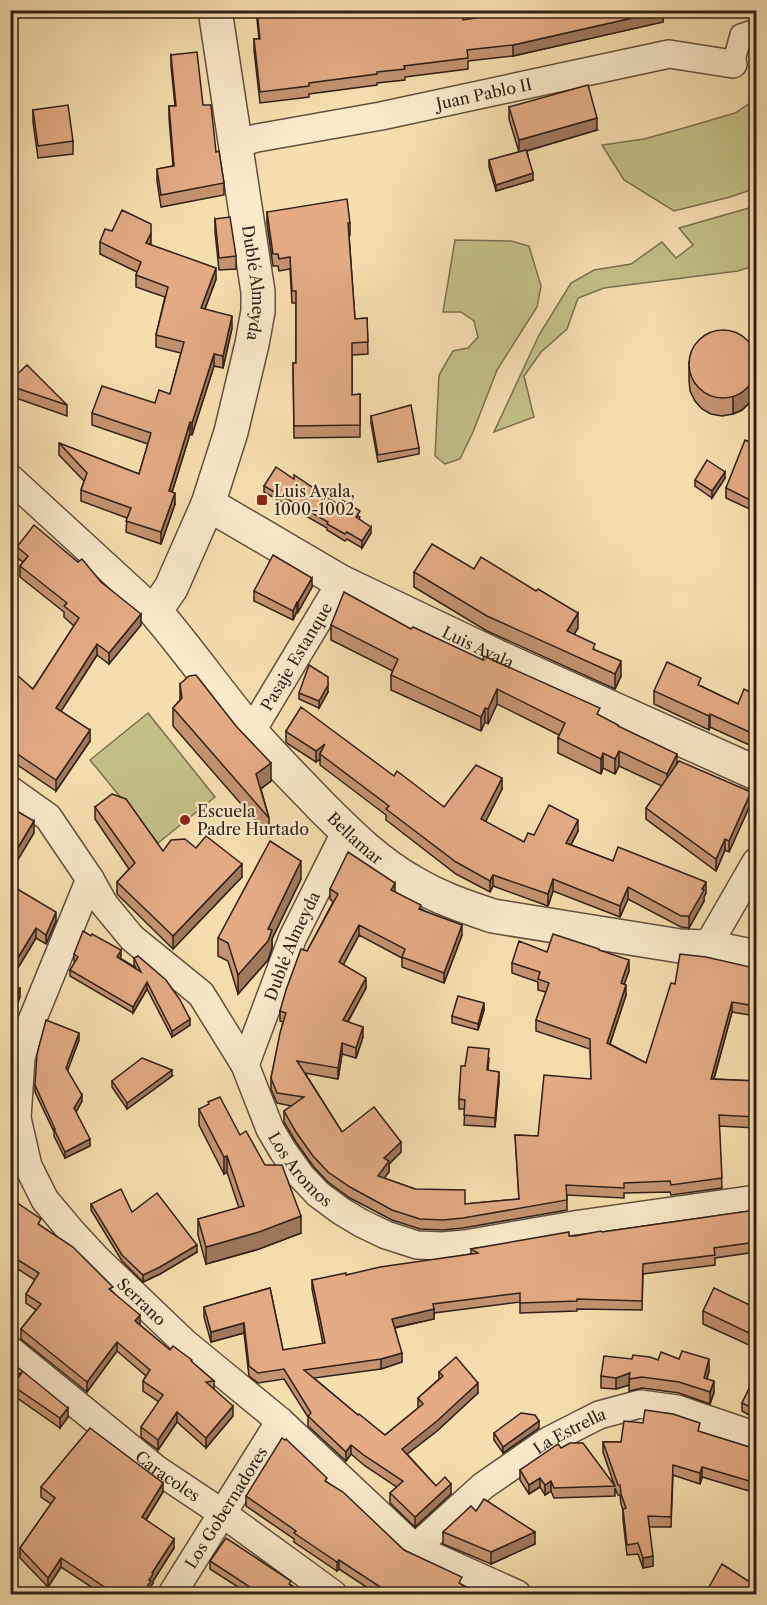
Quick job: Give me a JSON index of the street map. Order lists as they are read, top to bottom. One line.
{"streets":{"street":["Juan Pablo II","Dublé Almeyda","Luis Ayala","Pasaje Estanque","Bellamar","Los Aromos","Serrano","La Estrella","Caracoles","Los Gobernadores"]},"crossings":[["Juan Pablo II","Dublé Almeyda"],["Dublé Almeyda","Luis Ayala"],["Dublé Almeyda","Bellamar"],["Dublé Almeyda","Los Aromos"],["Luis Ayala","Pasaje Estanque"],["Pasaje Estanque","Bellamar"],["Los Aromos","Serrano"],["Serrano","La Estrella"],["Serrano","Los Gobernadores"],["Caracoles","Los Gobernadores"]],"places":{"transit":["Luis Ayala, 1000-1002"],"other":["Escuela Padre Hurtado"]}}
